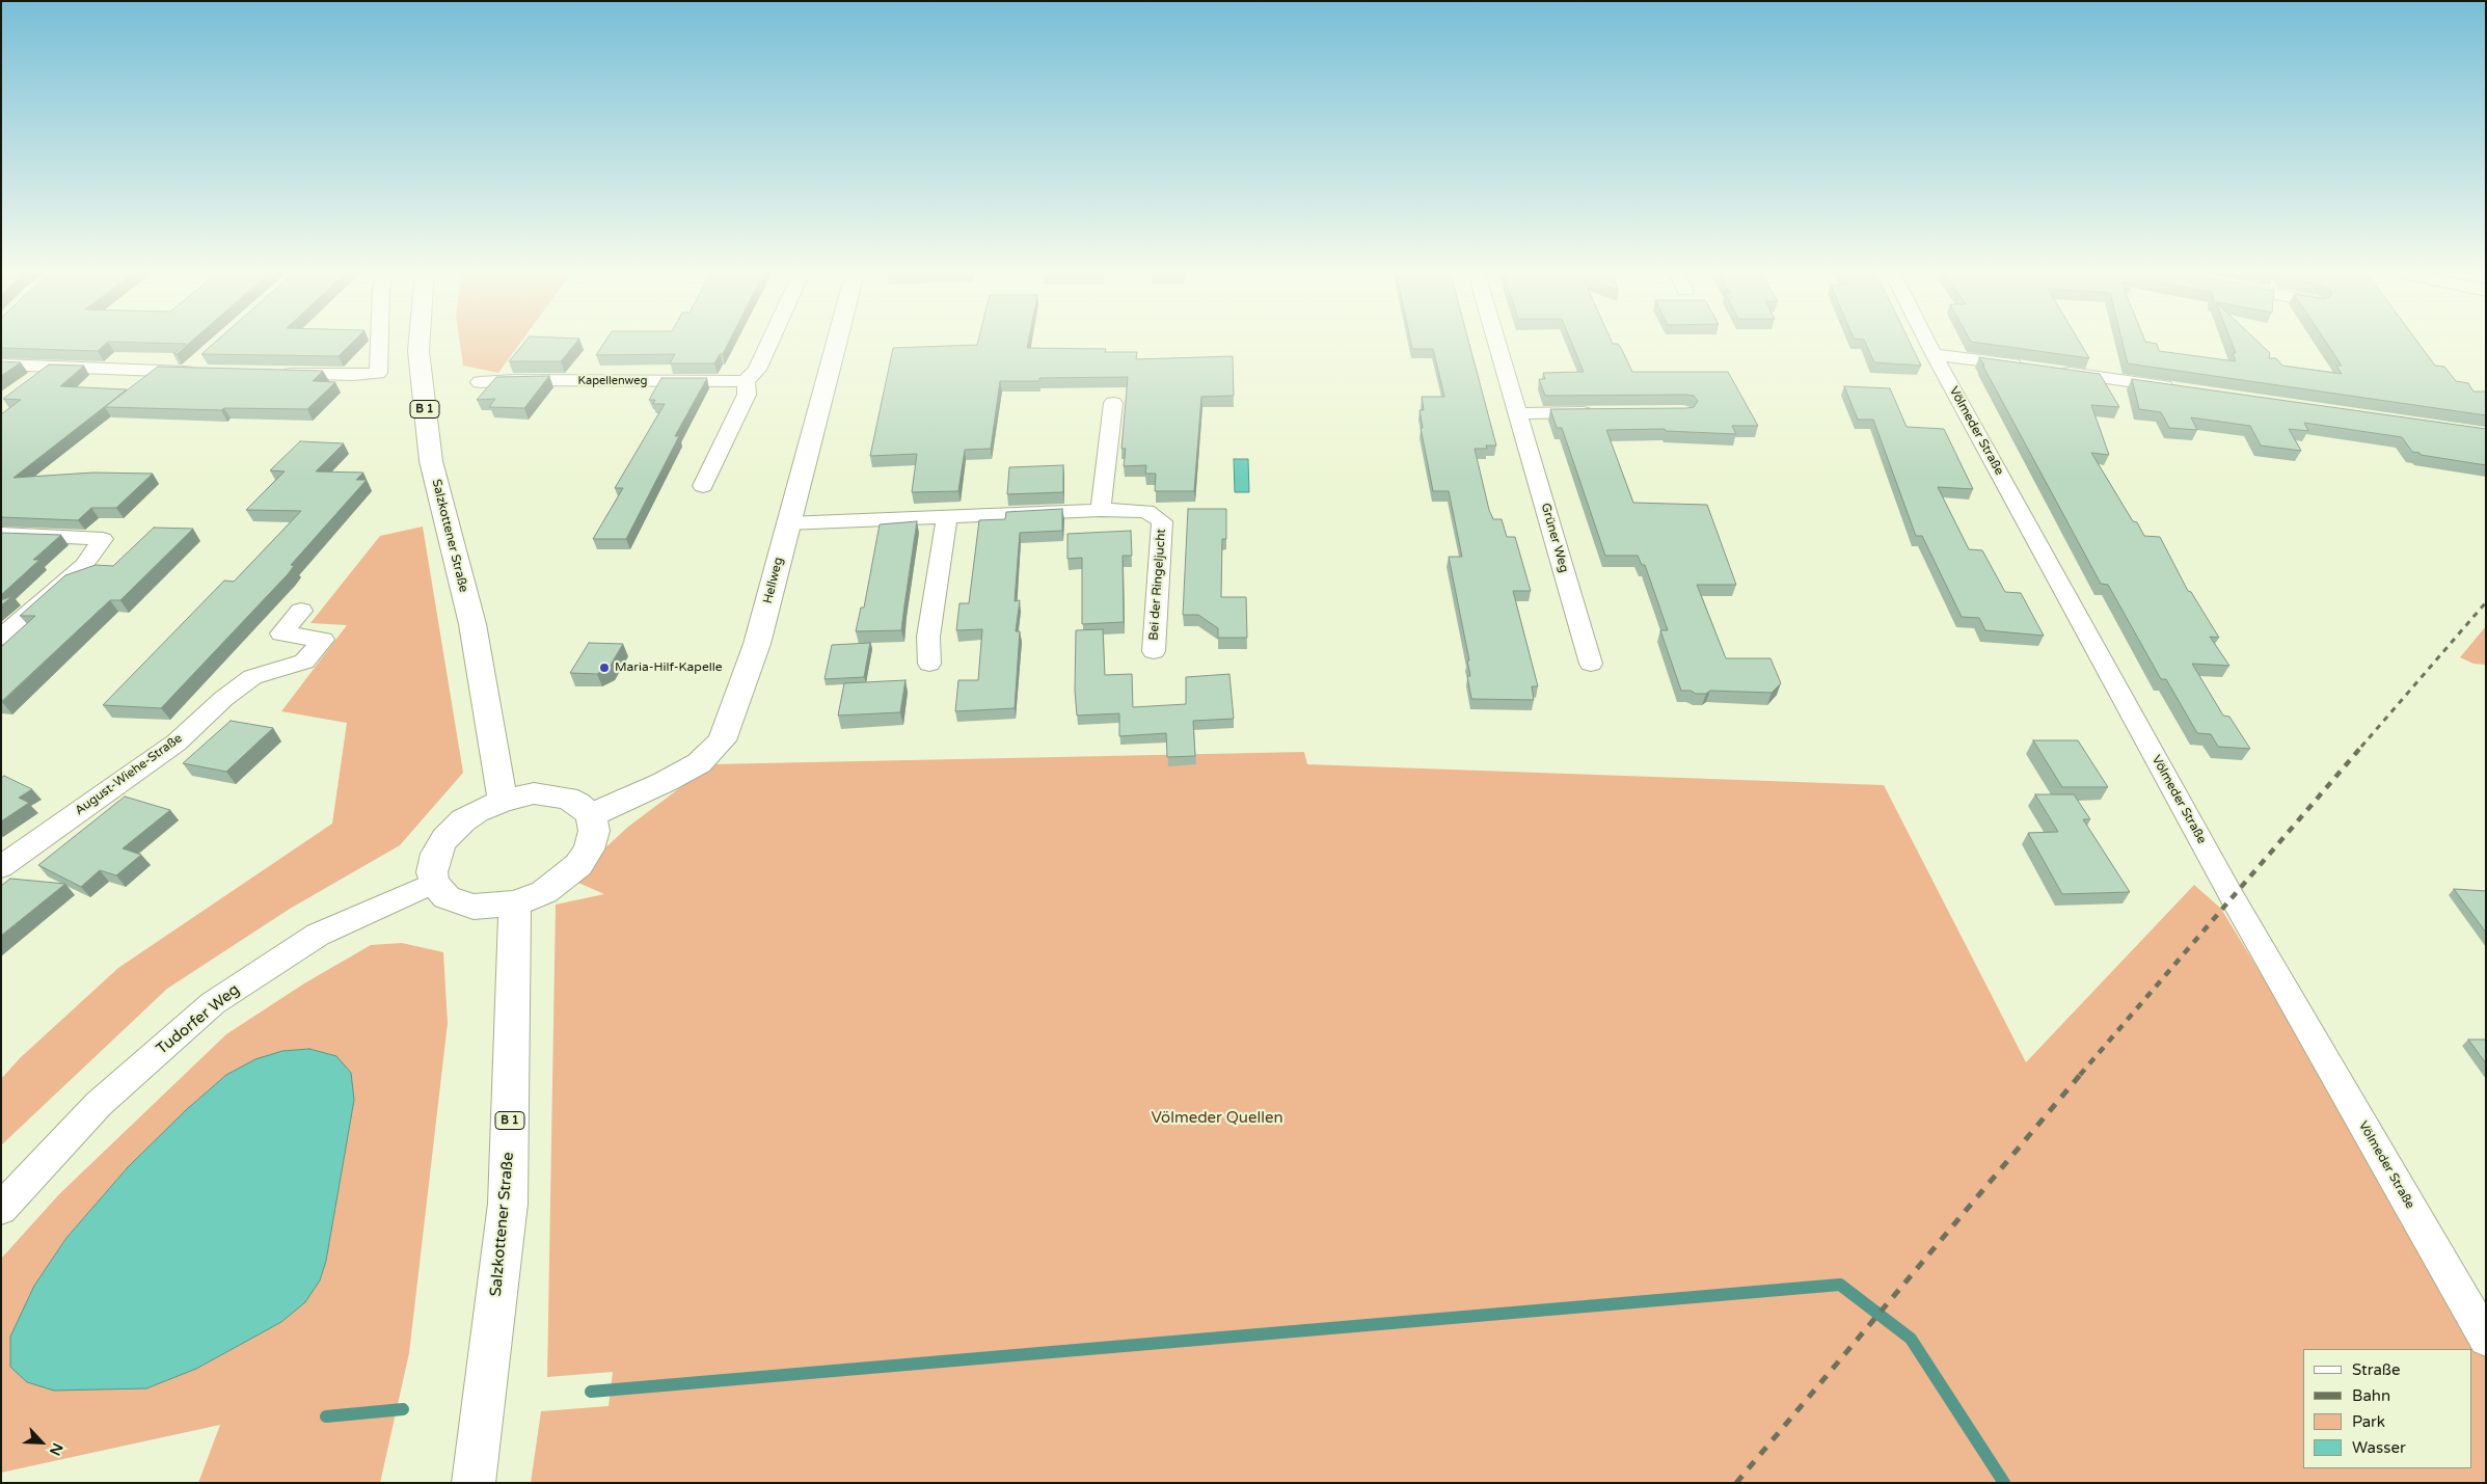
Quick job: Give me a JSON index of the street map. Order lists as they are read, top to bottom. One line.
{"streets":{"main road":["B 1","Salzkottener Straße","Hellweg"],"street":["Kapellenweg","Völmeder Straße","Grüner Weg","Bei der Ringeljucht","August-Wiehe-Straße","Tudorfer Weg"]},"crossings":[["Salzkottener Straße","Hellweg"],["Salzkottener Straße","Tudorfer Weg"],["Hellweg","Bei der Ringeljucht"],["Hellweg","Tudorfer Weg"]],"parks":["Völmeder Quellen"],"places":["Maria-Hilf-Kapelle"],"legend":["Straße","Bahn","Park","Wasser"],"north":"bottom right"}
